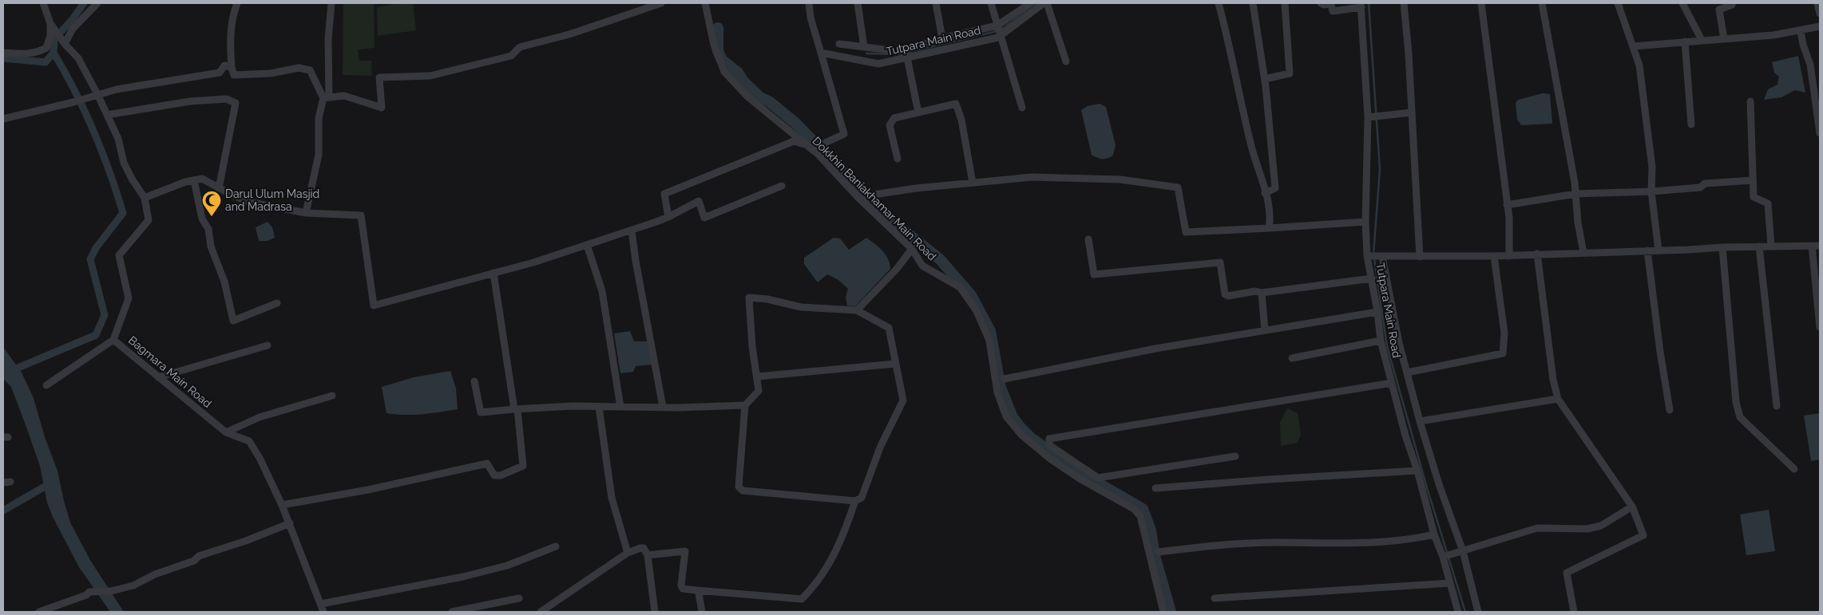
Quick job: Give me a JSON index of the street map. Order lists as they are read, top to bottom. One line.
{"streets":{"street":["Tutpara Main Road","Dokkhin Baniakhamar Main Road","Bagmara Main Road"]},"places":{"mosque":["Darul Ulum Masjid and Madrasa"]}}
